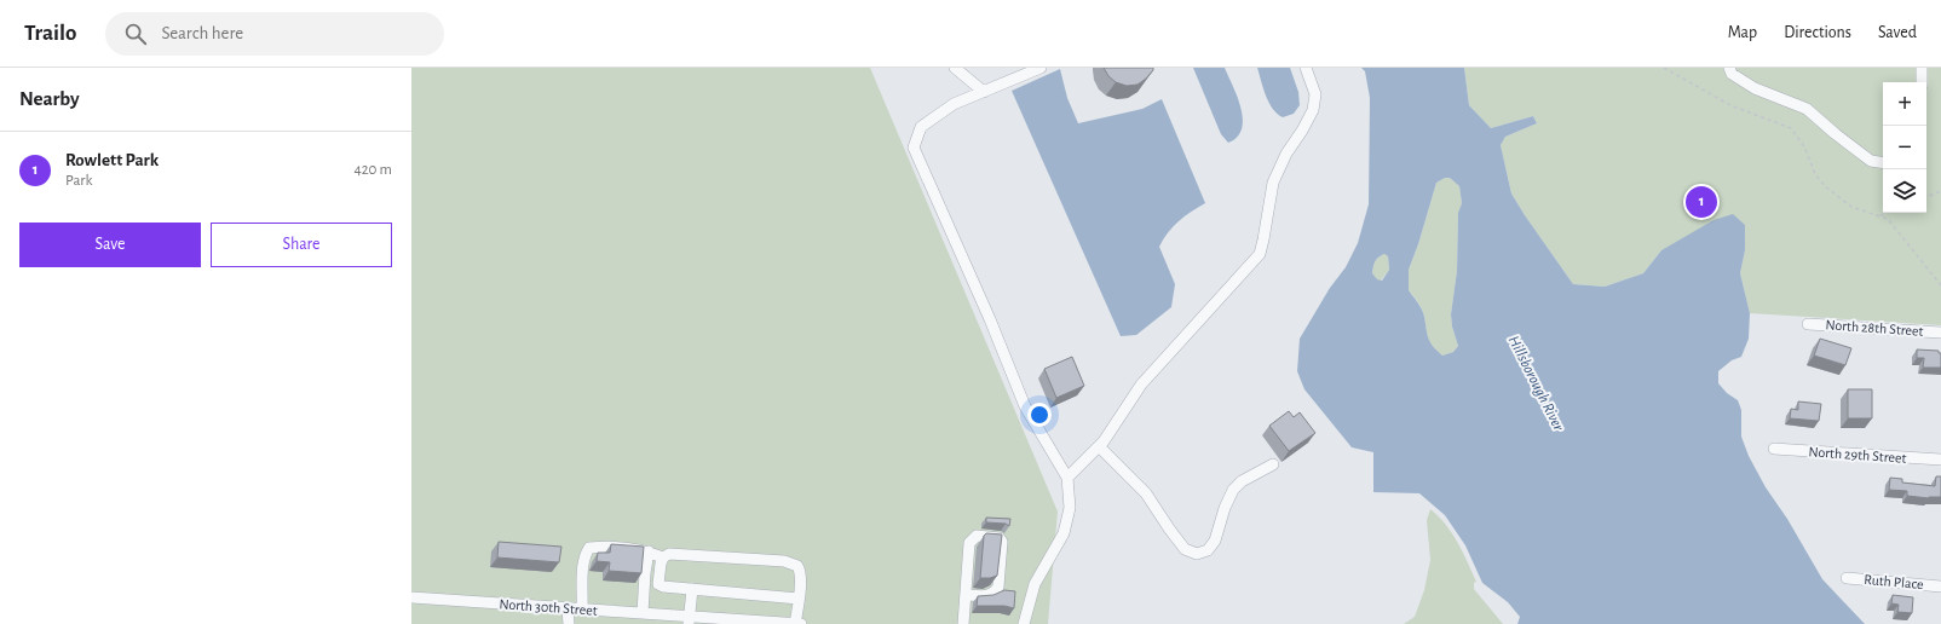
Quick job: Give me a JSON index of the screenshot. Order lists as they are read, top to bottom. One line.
{"streets":{"street":["North 28th Street","North 29th Street","Ruth Place","North 30th Street"]},"water":["Hillsborough River"],"page":{"header":"Trailo","search":"Search here","nav":["Map","Directions","Saved"],"heading":"Nearby","map_buttons":["+","−"],"list":[{"mark":"1","name":"Rowlett Park","note":"Park","value":"420 m"}],"pins":"1","buttons":["Save","Share"]}}
